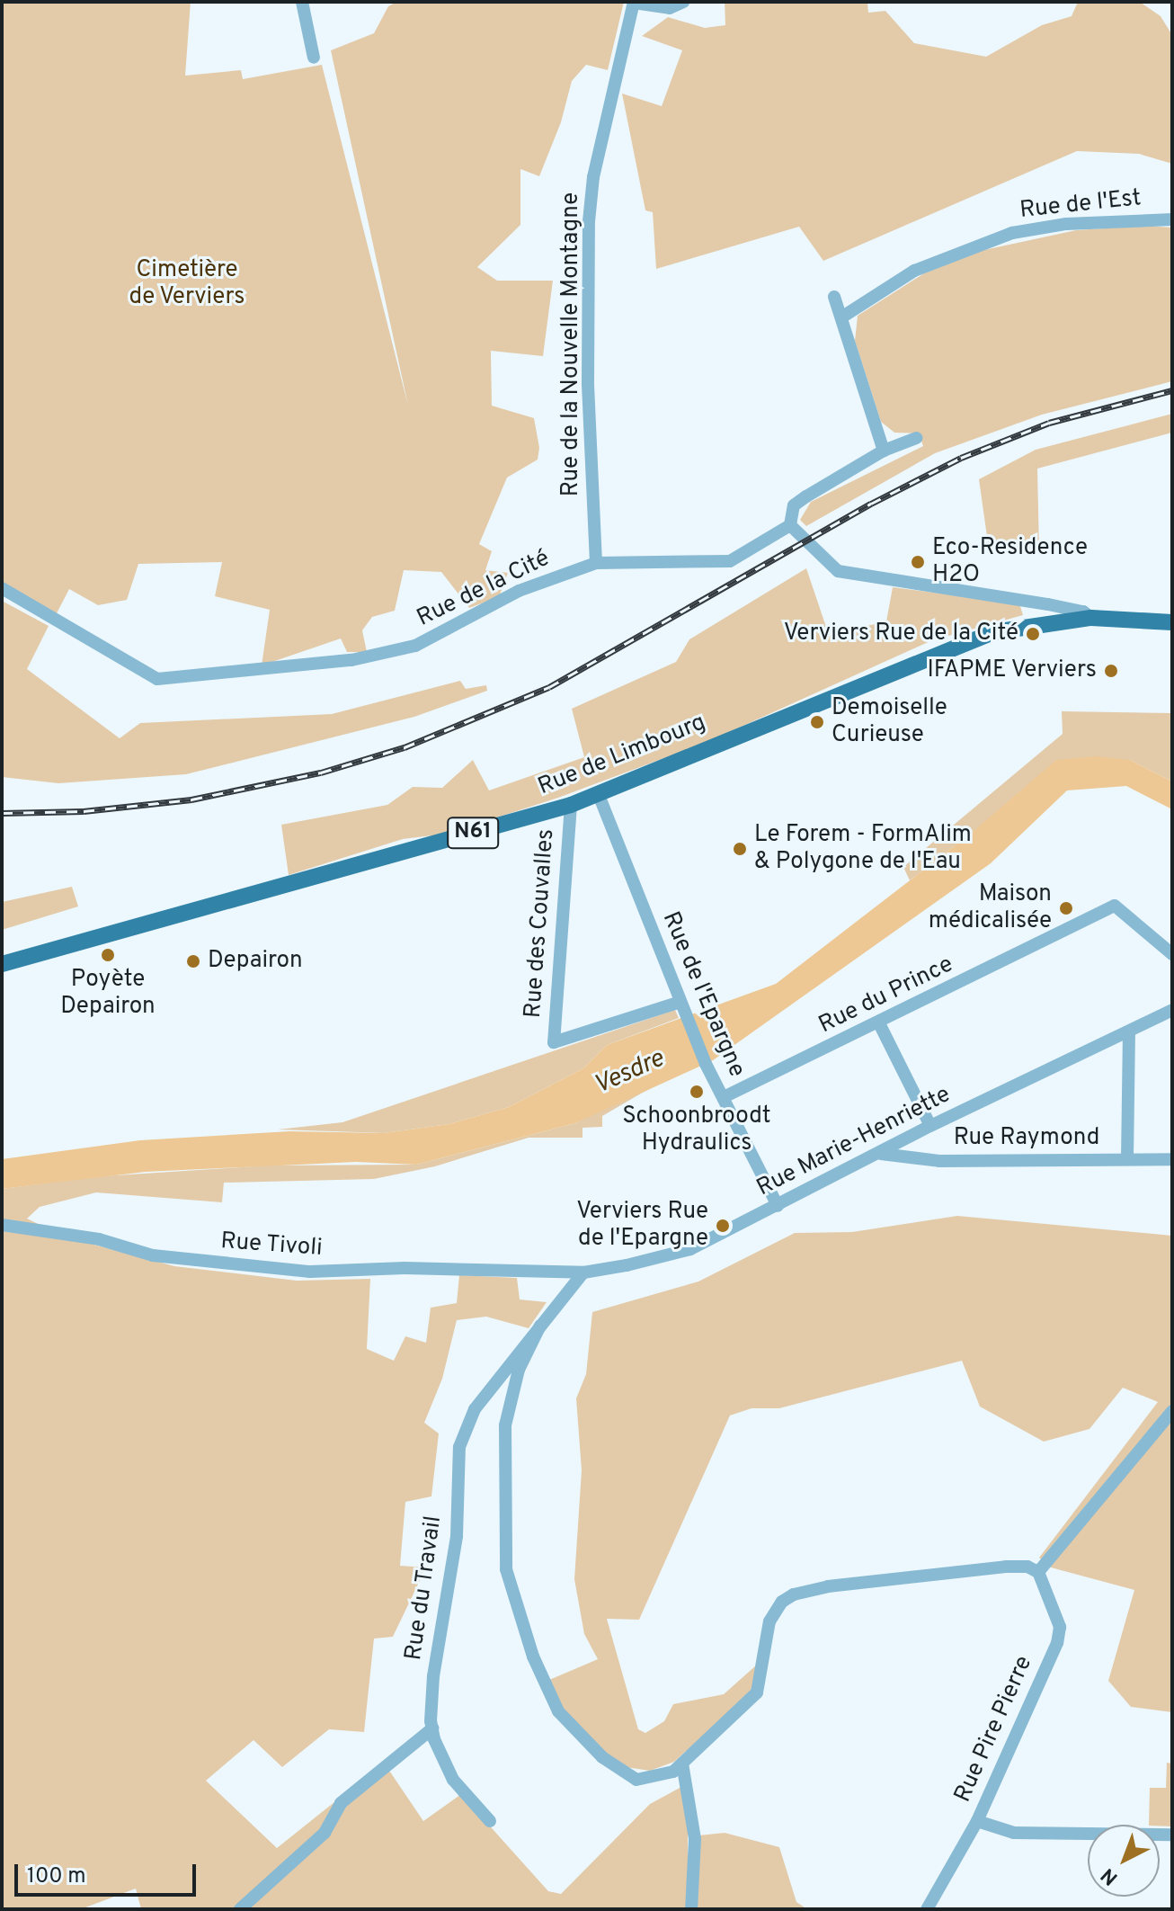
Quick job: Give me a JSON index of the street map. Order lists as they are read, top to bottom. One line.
{"streets":{"main road":["Rue de Limbourg","N61"],"street":["Rue de l'Est","Rue de la Nouvelle Montagne","Rue de la Cité","Rue des Couvalles","Rue de l'Epargne","Rue du Prince","Rue Raymond","Rue Marie-Henriette","Rue Tivoli","Rue du Travail","Rue Pire Pierre"]},"crossings":[["Rue de la Nouvelle Montagne","Rue de la Cité"],["Rue de Limbourg","Rue des Couvalles"],["Rue de Limbourg","Rue de l'Epargne"],["Rue des Couvalles","Rue de l'Epargne"],["Rue de l'Epargne","Rue du Prince"],["Rue de l'Epargne","Rue Marie-Henriette"],["Rue Raymond","Rue Marie-Henriette"],["Rue Marie-Henriette","Rue Tivoli"]],"water":["Vesdre"],"parks":["Cimetière de Verviers"],"places":["Eco-Residence H2O","Verviers Rue de la Cité","IFAPME Verviers","Demoiselle Curieuse","Le Forem - FormAlim & Polygone de l'Eau","Maison médicalisée","Poyète Depairon","Depairon","Schoonbroodt Hydraulics","Verviers Rue de l'Epargne"],"scale_bar":"100 m","north":"bottom left"}
